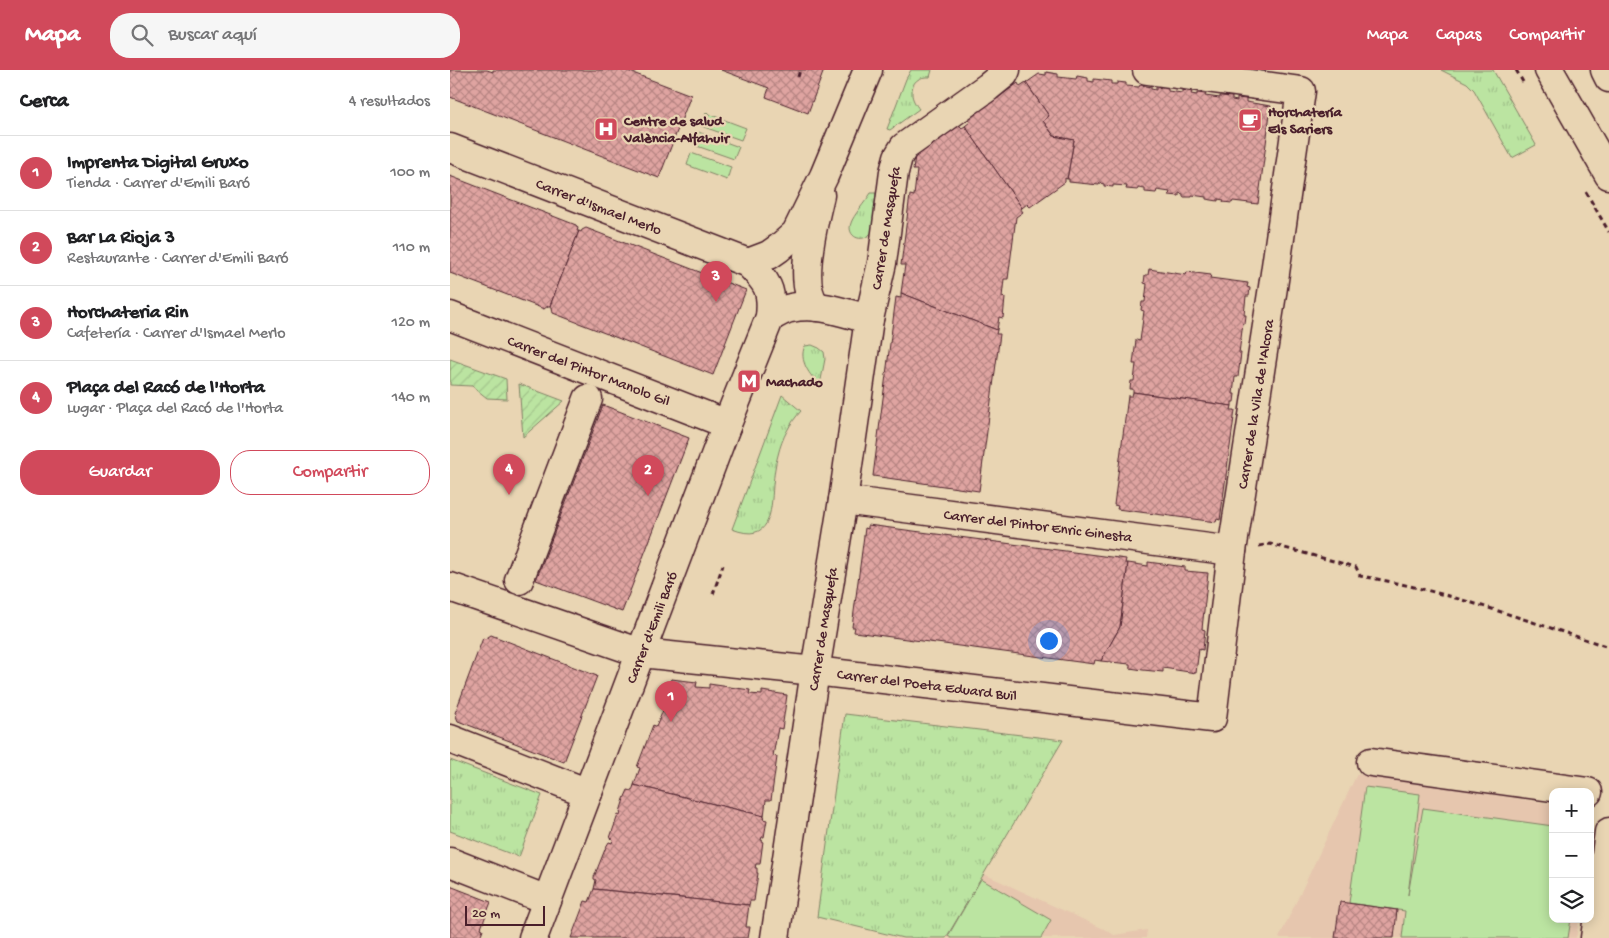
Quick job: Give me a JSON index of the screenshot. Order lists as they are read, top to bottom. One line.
{"streets":{"street":["Carrer d'Ismael Merlo","Carrer de Masquefa","Carrer del Pintor Manolo Gil","Carrer de la Vila de l'Alcora","Carrer del Pintor Enric Ginesta","Carrer d'Emili Baró","Carrer del Poeta Eduard Buïl"]},"crossings":[["Carrer d'Ismael Merlo","Carrer d'Emili Baró"],["Carrer de Masquefa","Carrer del Pintor Enric Ginesta"],["Carrer de Masquefa","Carrer del Poeta Eduard Buïl"],["Carrer del Pintor Manolo Gil","Carrer d'Emili Baró"],["Carrer de la Vila de l'Alcora","Carrer del Pintor Enric Ginesta"],["Carrer de la Vila de l'Alcora","Carrer del Poeta Eduard Buïl"],["Carrer d'Emili Baró","Carrer del Poeta Eduard Buïl"]],"places":{"cafe":["Horchatería Els Sariers"],"hospital":["Centre de salud València-Alfahuir"],"metro station":["Machado"]},"scale_bar":"20 m","page":{"header":"Mapa","search":"Buscar aquí","nav":["Mapa","Capas","Compartir"],"heading":["Cerca","4 resultados"],"list":[{"mark":"1","name":"Imprenta Digital Gruxo","note":"Tienda · Carrer d'Emili Baró","value":"100 m"},{"mark":"2","name":"Bar La Rioja 3","note":"Restaurante · Carrer d'Emili Baró","value":"110 m"},{"mark":"3","name":"Horchateria Rin","note":"Cafetería · Carrer d'Ismael Merlo","value":"120 m"},{"mark":"4","name":"Plaça del Racó de l'Horta","note":"Lugar · Plaça del Racó de l'Horta","value":"140 m"}],"pins":["3","4","2","1"],"buttons":["Guardar","Compartir"],"map_buttons":["+","−"],"scale":"20 m"}}
